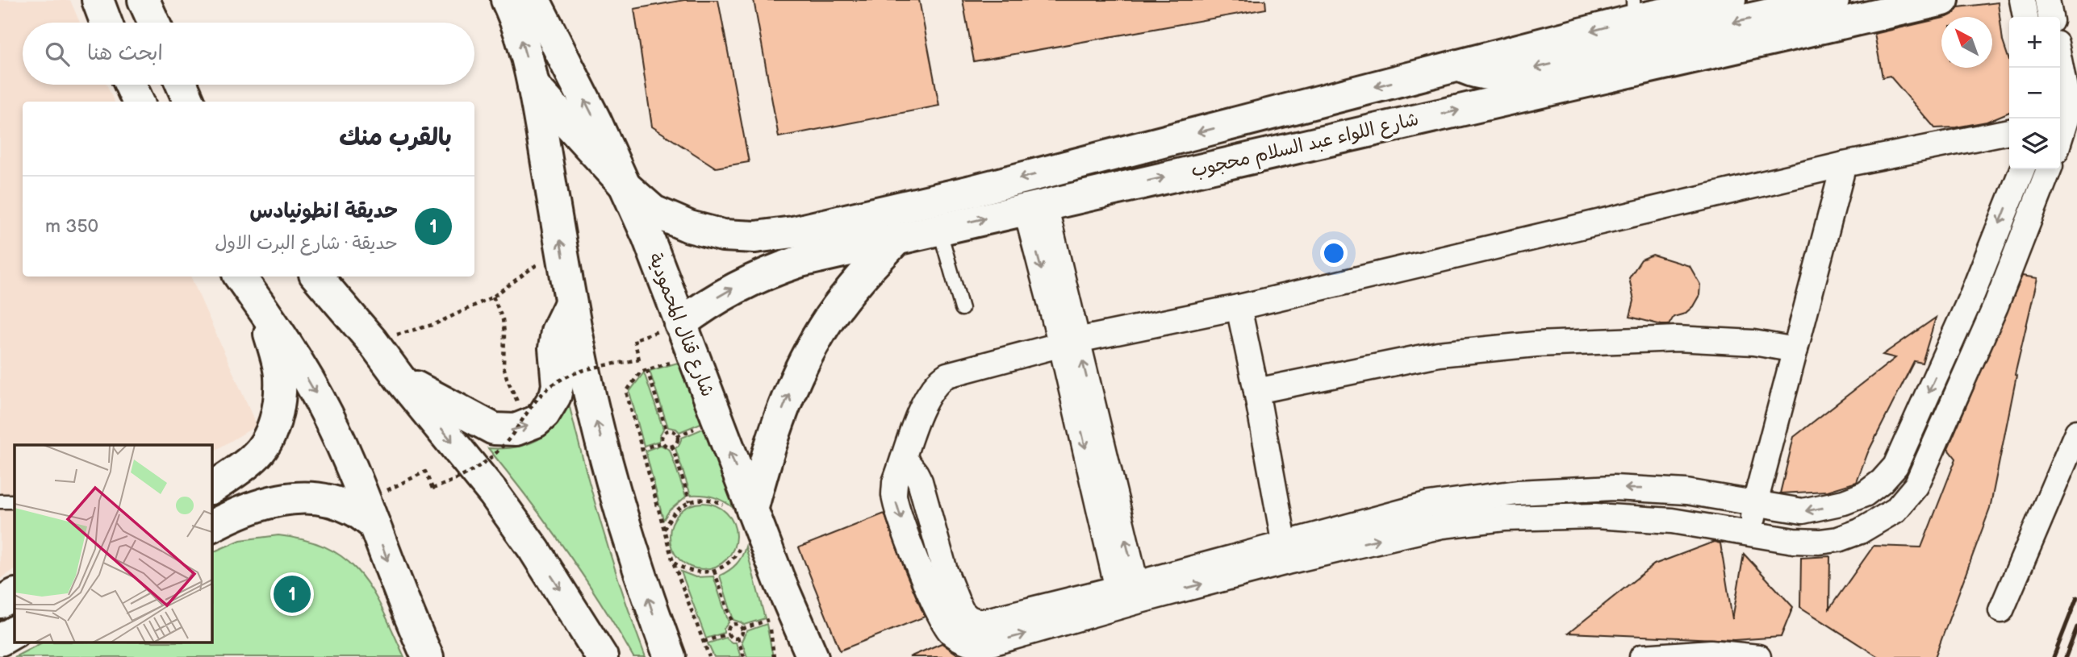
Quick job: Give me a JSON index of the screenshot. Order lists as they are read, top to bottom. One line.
{"streets":{"main road":["شارع اللواء عبد السلام محجوب","شارع قنال المحمودية"]},"crossings":[["شارع اللواء عبد السلام محجوب","شارع قنال المحمودية"]],"north":"top left","page":{"map_buttons":["+","−"],"search":"ابحث هنا","heading":"بالقرب منك","list":[{"mark":"1","name":"حديقة انطونيادس","note":"حديقة · شارع البرت الاول","value":"350 m"}],"pins":"1"}}
